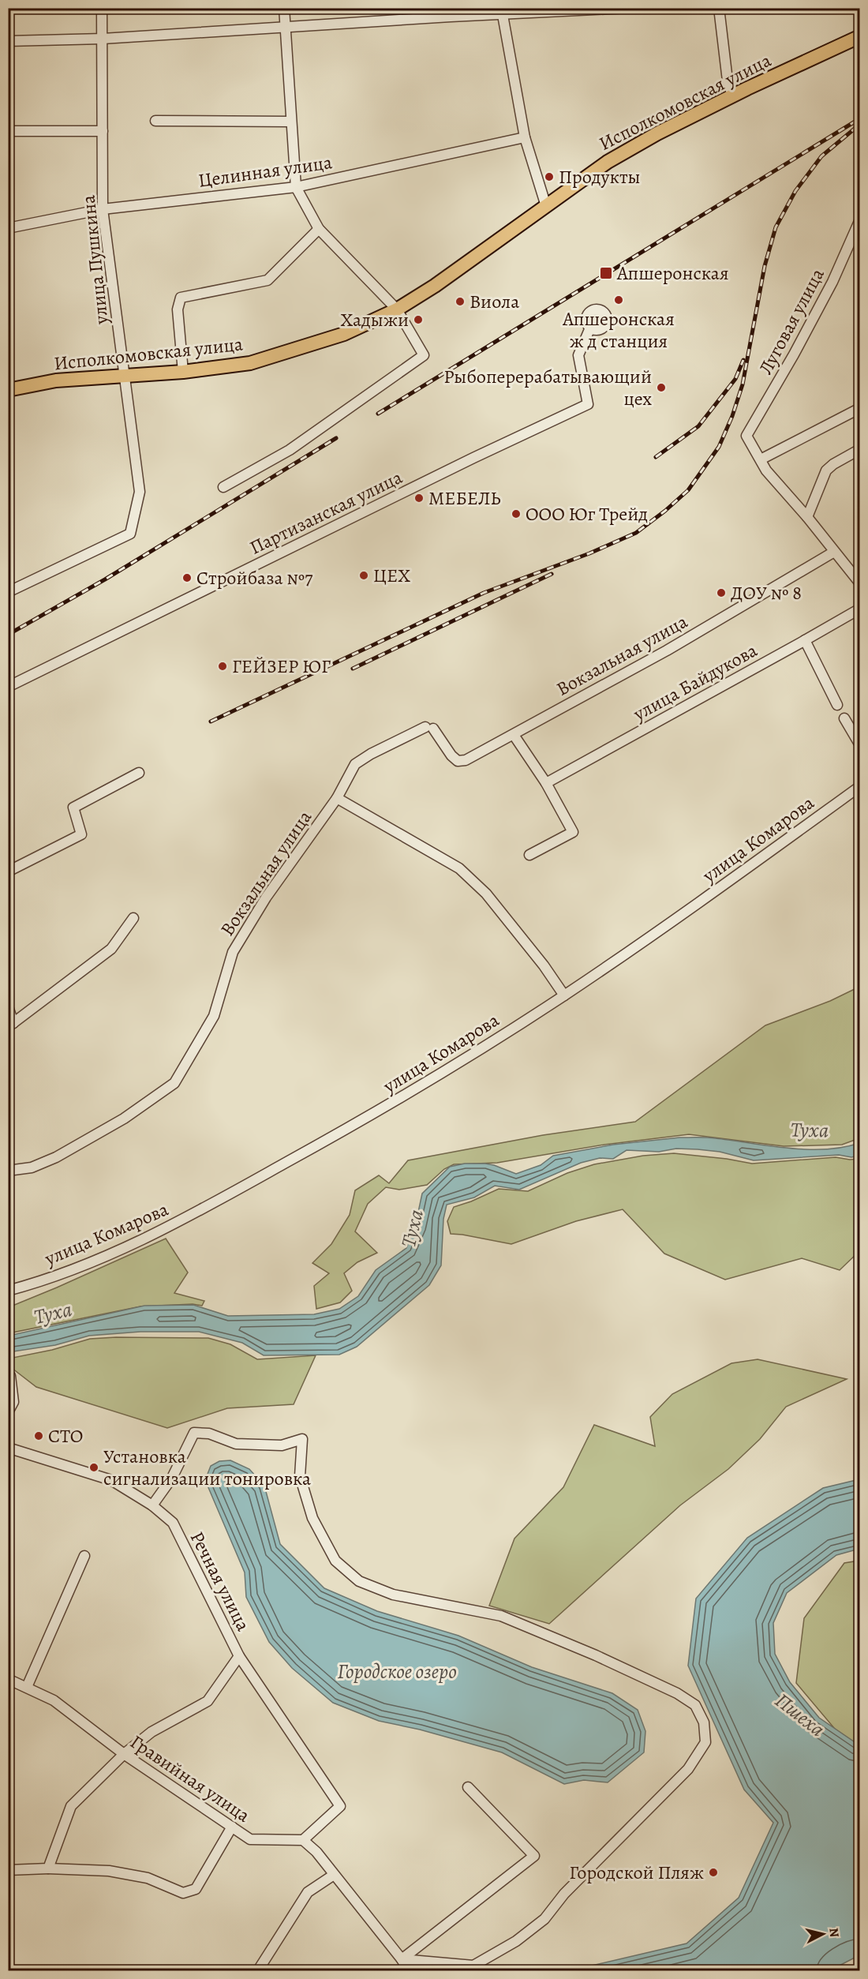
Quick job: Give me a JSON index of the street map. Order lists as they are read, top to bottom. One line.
{"streets":{"main road":["Исполкомовская улица"],"street":["Целинная улица","улица Пушкина","Луговая улица","Партизанская улица","Вокзальная улица","улица Байдукова","улица Комарова","Речная улица","Гравийная улица"]},"crossings":[["Исполкомовская улица","улица Пушкина"],["Целинная улица","улица Пушкина"],["Речная улица","Гравийная улица"]],"water":["Туха","Городское озеро","Пшеха"],"places":{"other":["Продукты","Апшеронская ж д станция","Виола","Хадыжи","Рыбоперерабатывающий цех","МЕБЕЛЬ","ООО Юг Трейд","ЦЕХ","Стройбаза №7","ДОУ № 8","ГЕЙЗЕР ЮГ","СТО","Установка сигнализации тонировка","Городской Пляж"],"transit":["Апшеронская"]},"north":"right"}
